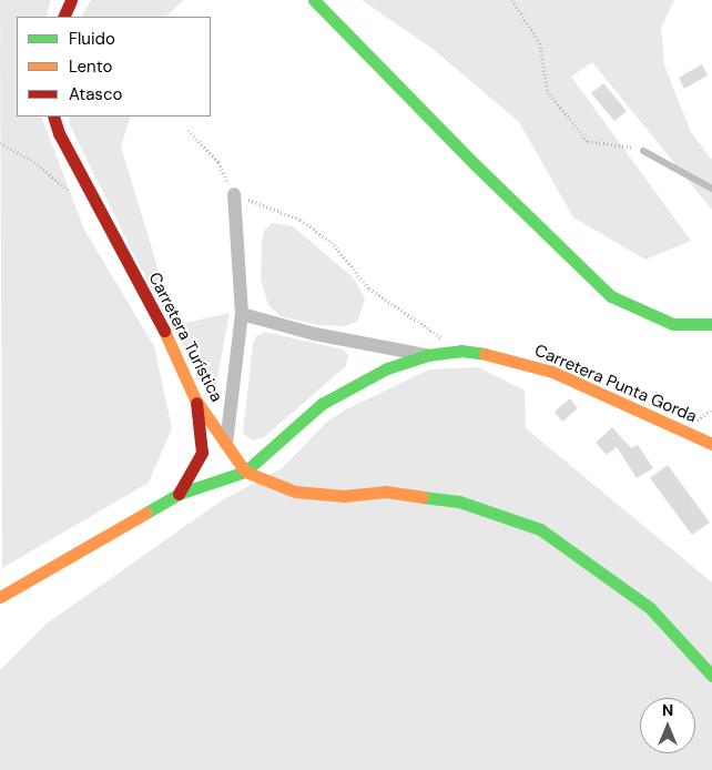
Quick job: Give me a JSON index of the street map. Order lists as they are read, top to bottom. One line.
{"streets":{"main road":["Carretera Turística","Carretera Punta Gorda"]},"crossings":[["Carretera Turística","Carretera Punta Gorda"]],"legend":["Fluido","Lento","Atasco"],"north":"top"}
